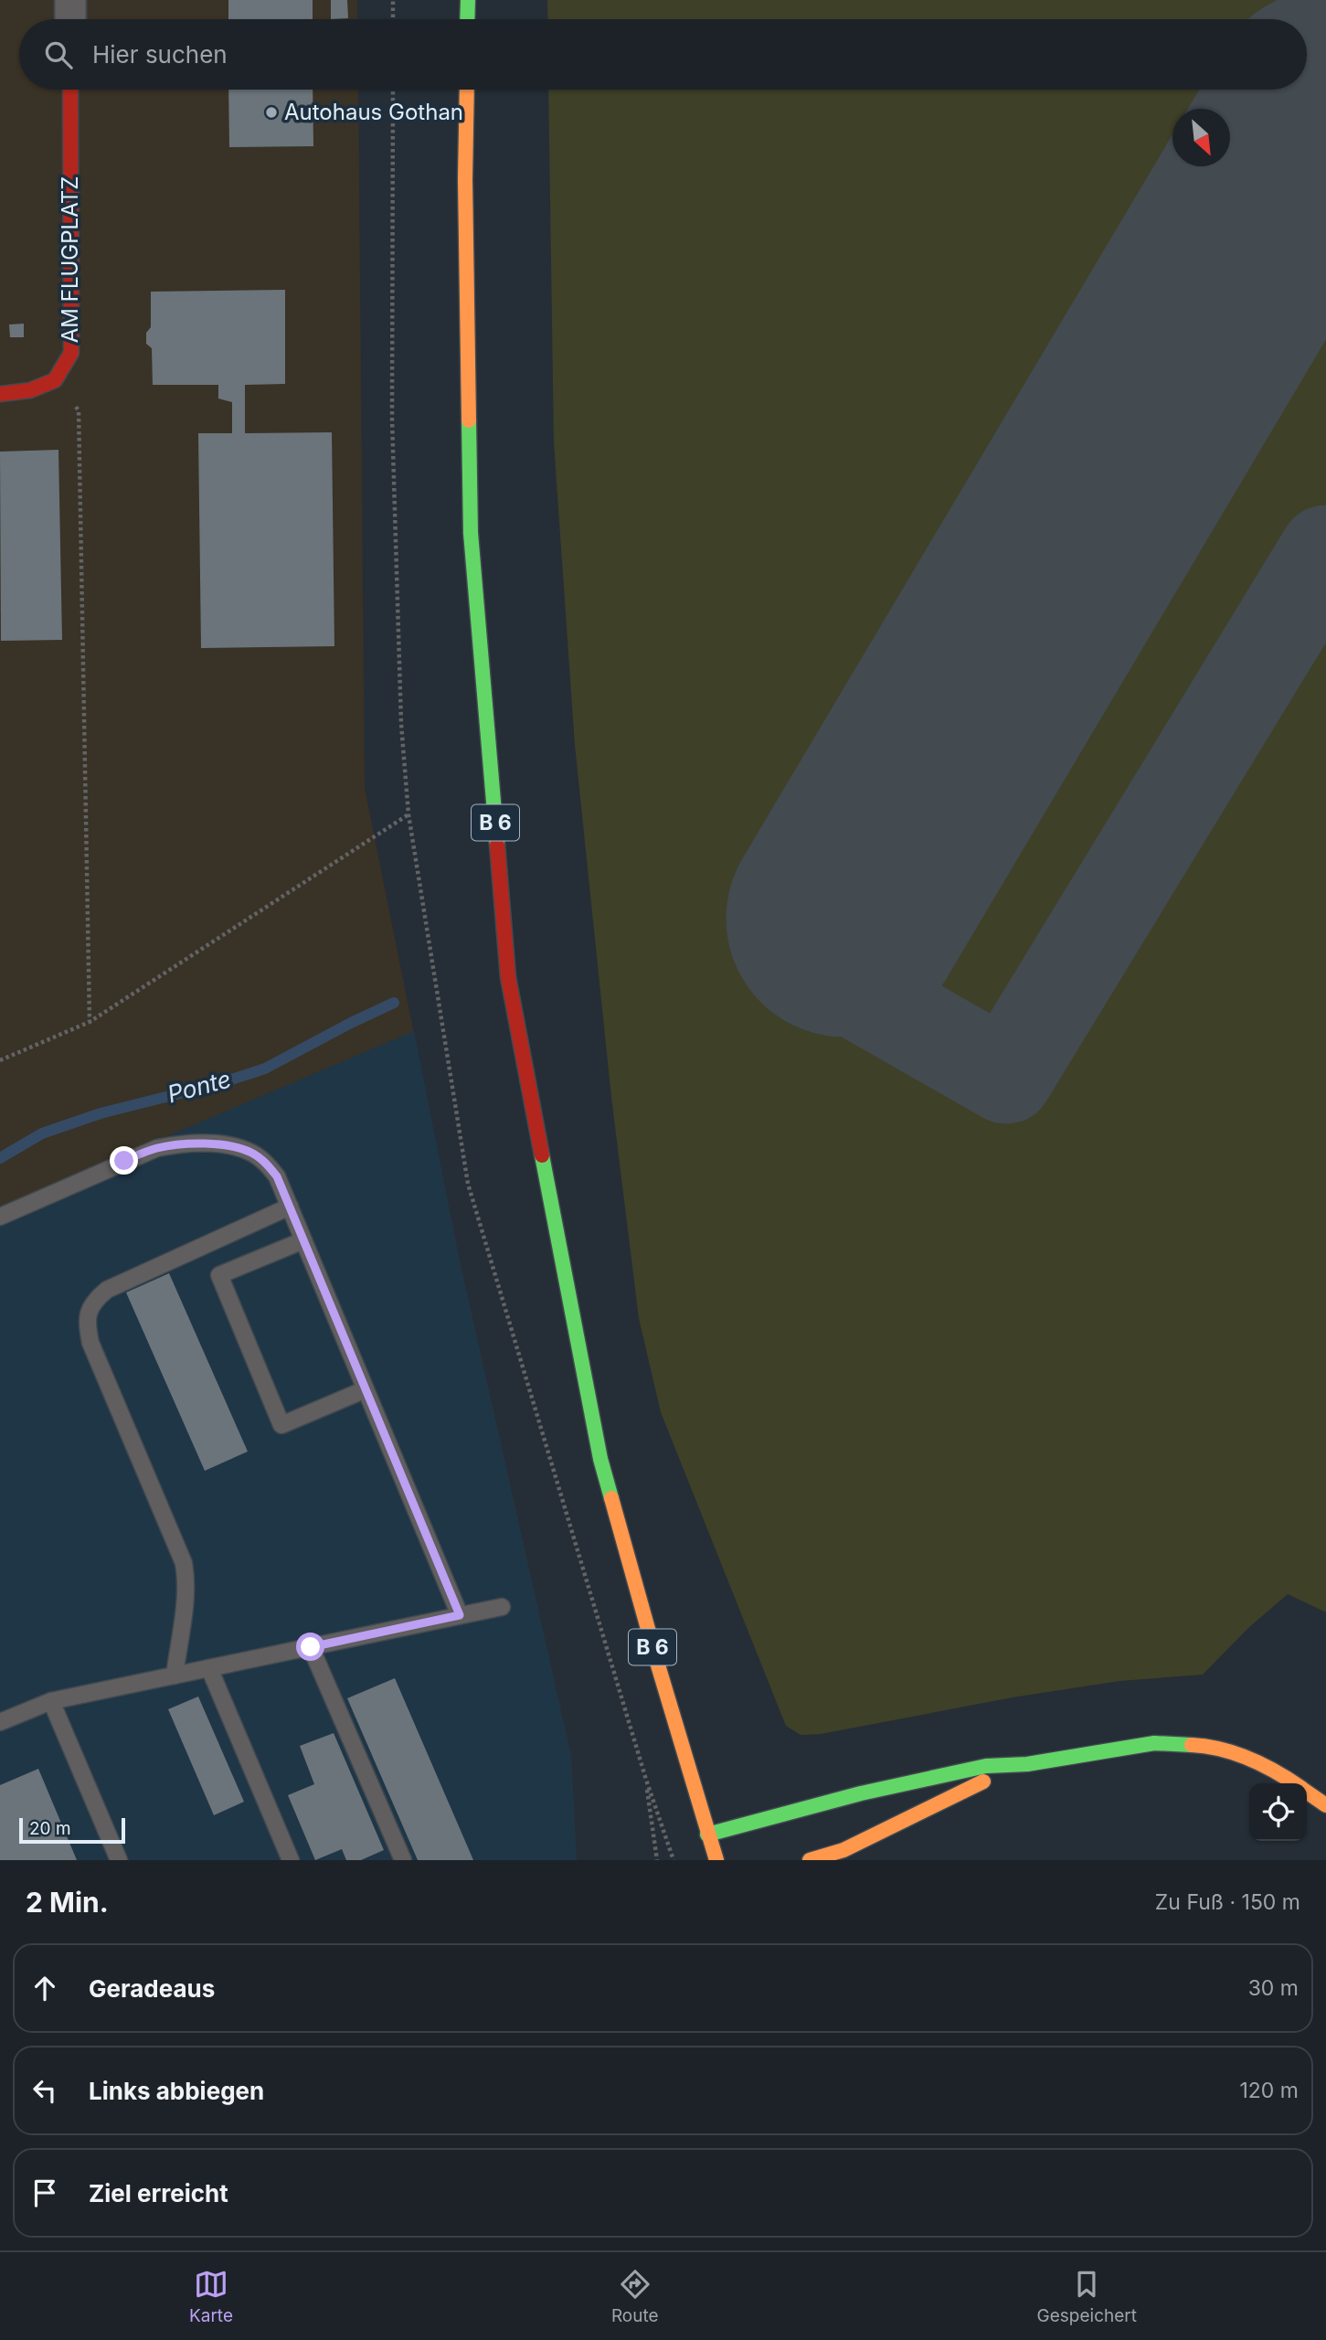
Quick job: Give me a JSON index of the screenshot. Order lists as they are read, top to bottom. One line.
{"streets":{"main road":["AM FLUGPLATZ","B 6"]},"water":["Ponte"],"places":["Autohaus Gothan"],"scale_bar":"20 m","north":"bottom right","page":{"search":"Hier suchen","scale":"20 m","heading":["2 Min.","Zu Fuß · 150 m"],"list":[["Geradeaus","30 m"],["Links abbiegen","120 m"],"Ziel erreicht"],"nav":["Karte","Route","Gespeichert"]}}
